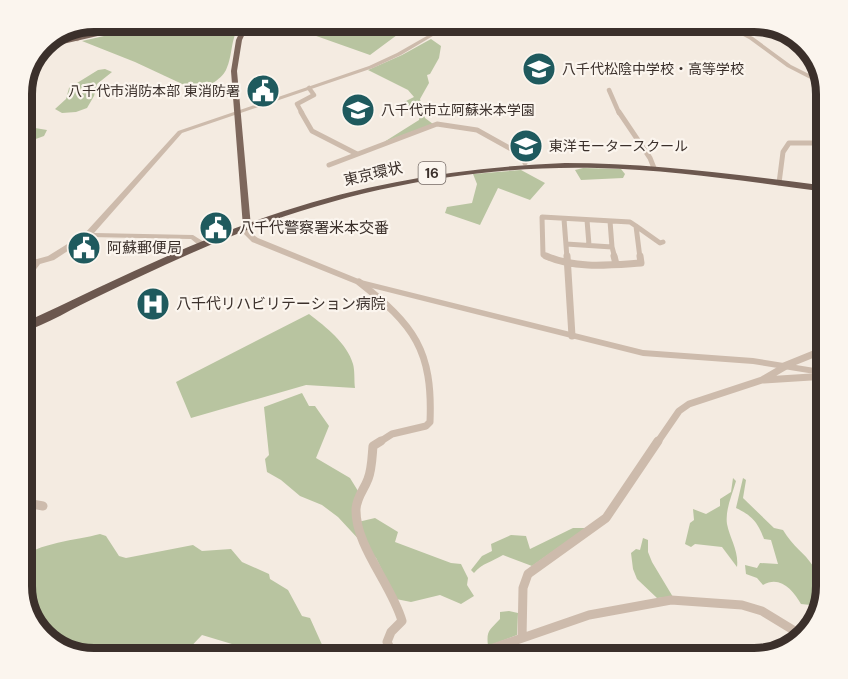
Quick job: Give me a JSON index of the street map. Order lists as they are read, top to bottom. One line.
{"streets":{"highway":["16","東京環状"]},"places":{"school or university":["八千代松陰中学校・高等学校","八千代市立阿蘇米本学園","東洋モータースクール"],"public building":["八千代市消防本部 東消防署","八千代警察署米本交番","阿蘇郵便局"],"hospital":["八千代リハビリテーション病院"]}}
